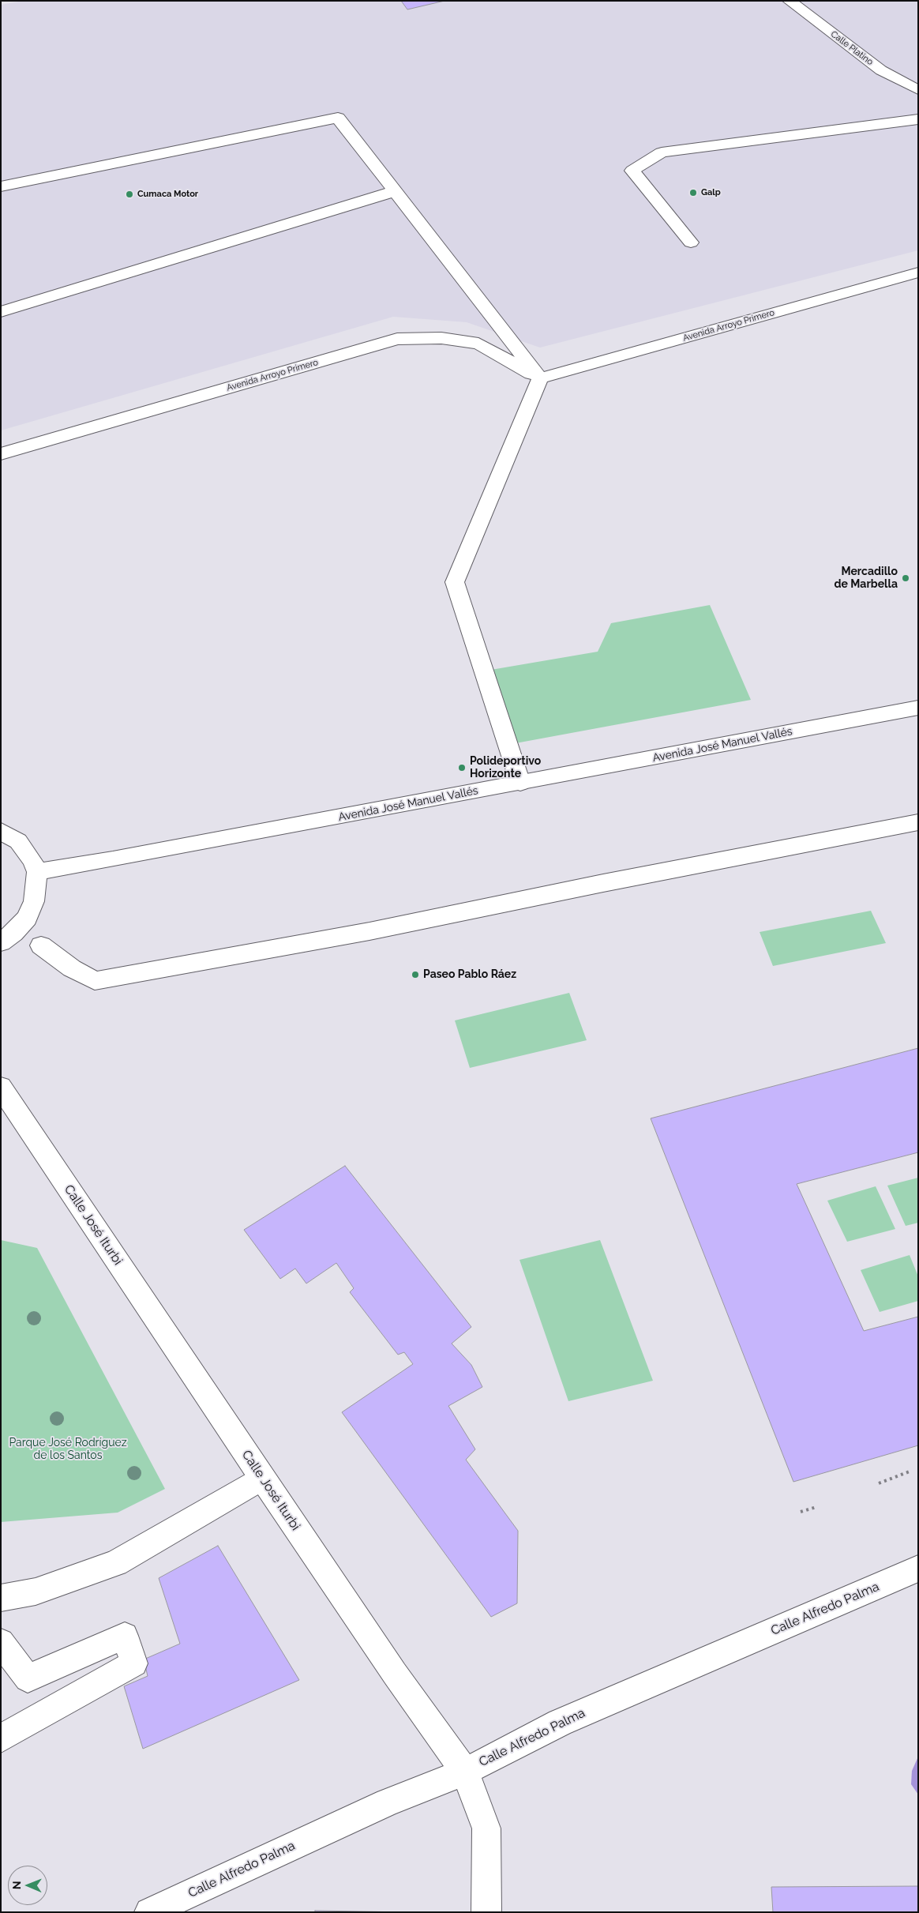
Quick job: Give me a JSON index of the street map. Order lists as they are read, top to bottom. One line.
{"streets":{"street":["Calle Platino","Avenida Arroyo Primero","Avenida José Manuel Vallés","Calle José Iturbi","Calle Alfredo Palma"]},"crossings":[["Calle José Iturbi","Calle Alfredo Palma"]],"parks":["Parque José Rodríguez de los Santos"],"places":["Galp","Cumaca Motor","Mercadillo de Marbella","Polideportivo Horizonte","Paseo Pablo Ráez"],"north":"left"}
